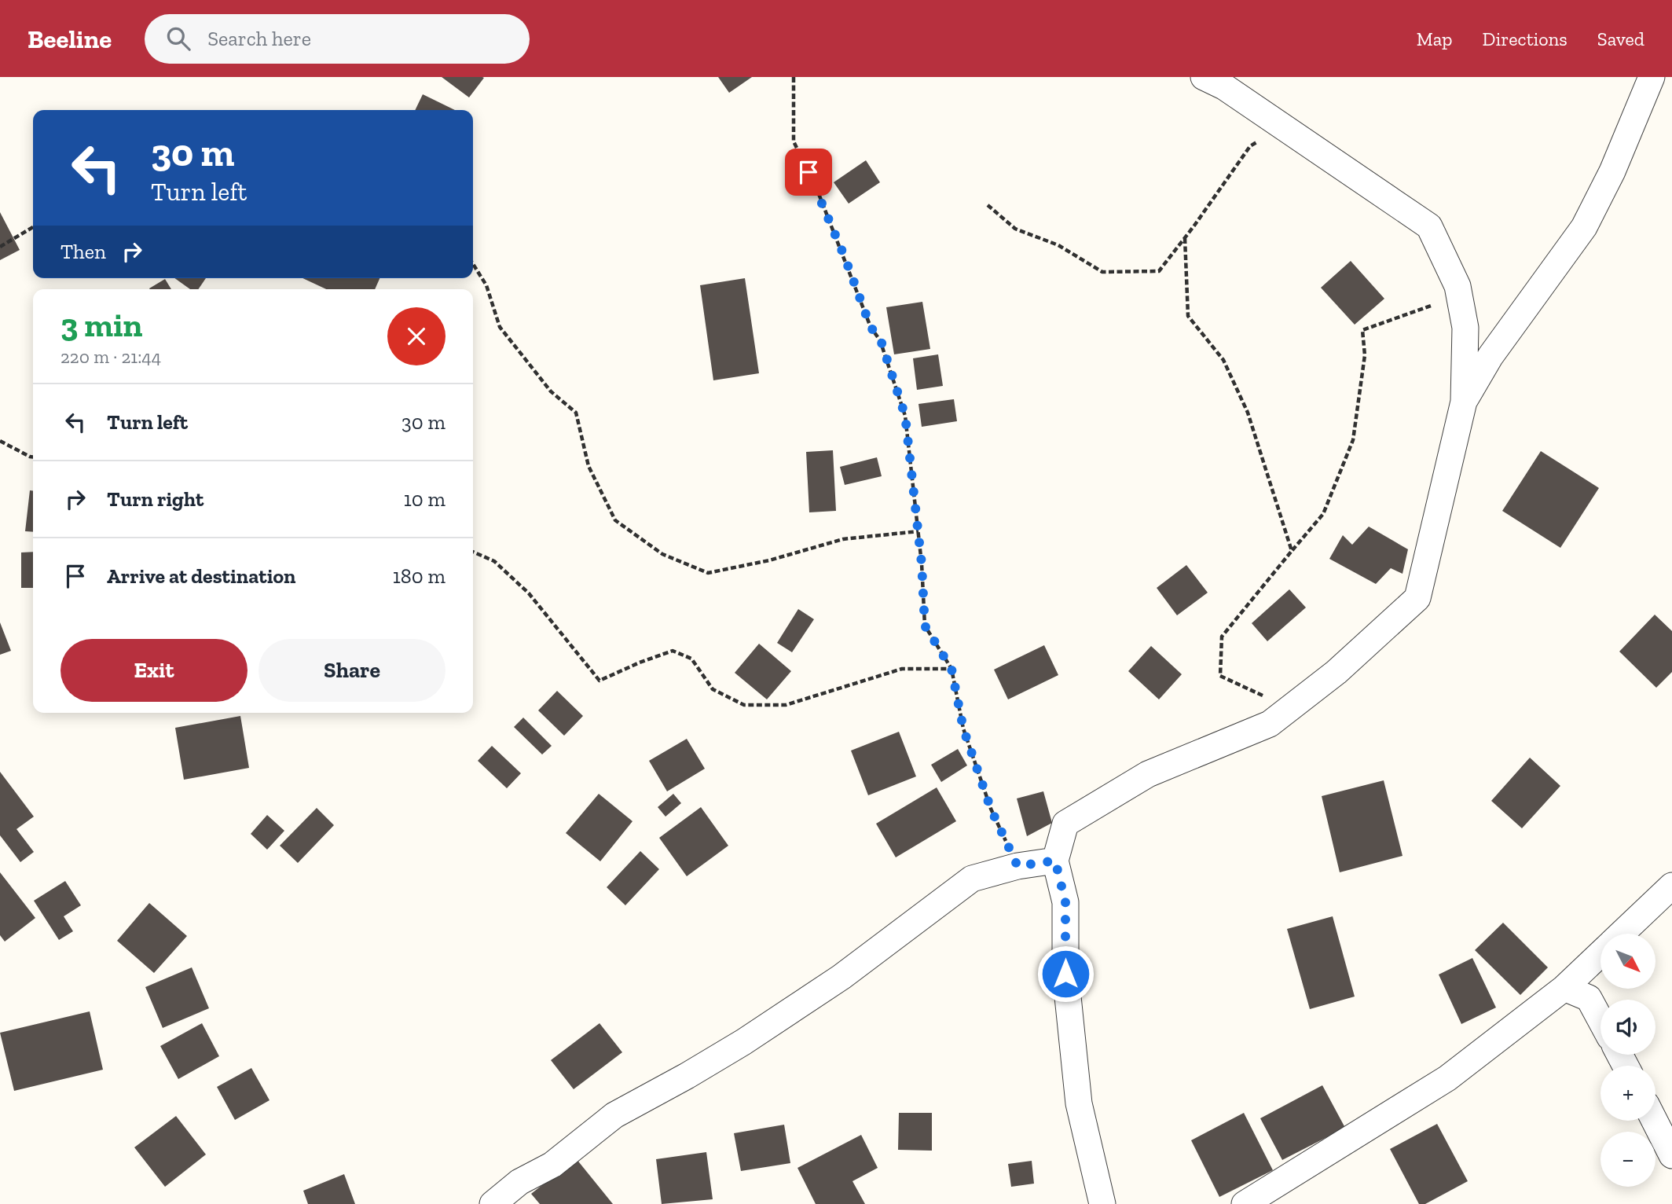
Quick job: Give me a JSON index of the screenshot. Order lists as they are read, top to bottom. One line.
{"north":"bottom right","page":{"header":"Beeline","search":"Search here","nav":["Map","Directions","Saved"],"turn":["30 m","Turn left"],"then":"Then","heading":["3 min","220 m · 21:44"],"list":[{"name":"Turn left","value":"30 m"},{"name":"Turn right","value":"10 m"},{"name":"Arrive at destination","value":"180 m"}],"buttons":["Exit","Share"],"map_buttons":["+","−"]}}
